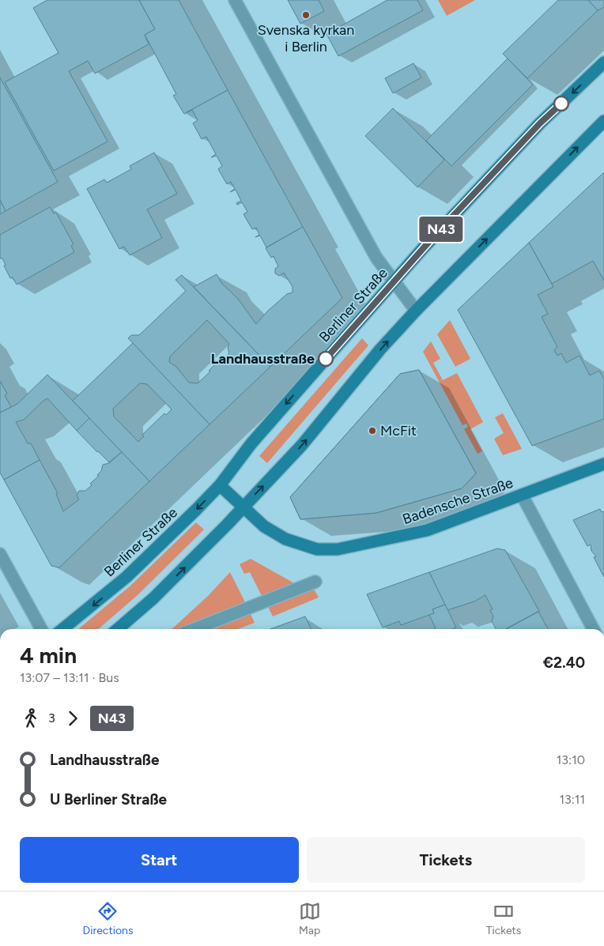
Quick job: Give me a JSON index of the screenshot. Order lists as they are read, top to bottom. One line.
{"streets":{"main road":["Berliner Straße","Badensche Straße"]},"crossings":[["Berliner Straße","Badensche Straße"]],"places":["Svenska kyrkan i Berlin","Landhausstraße","McFit"],"lines":["bus line N43"],"page":{"on_map":"N43","heading":["4 min","13:07 – 13:11 · Bus","€2.40"],"legs":["3","N43"],"list":[{"name":"Landhausstraße","value":"13:10"},{"name":"U Berliner Straße","value":"13:11"}],"buttons":["Start","Tickets"],"tabs":["Directions","Map","Tickets"]}}
